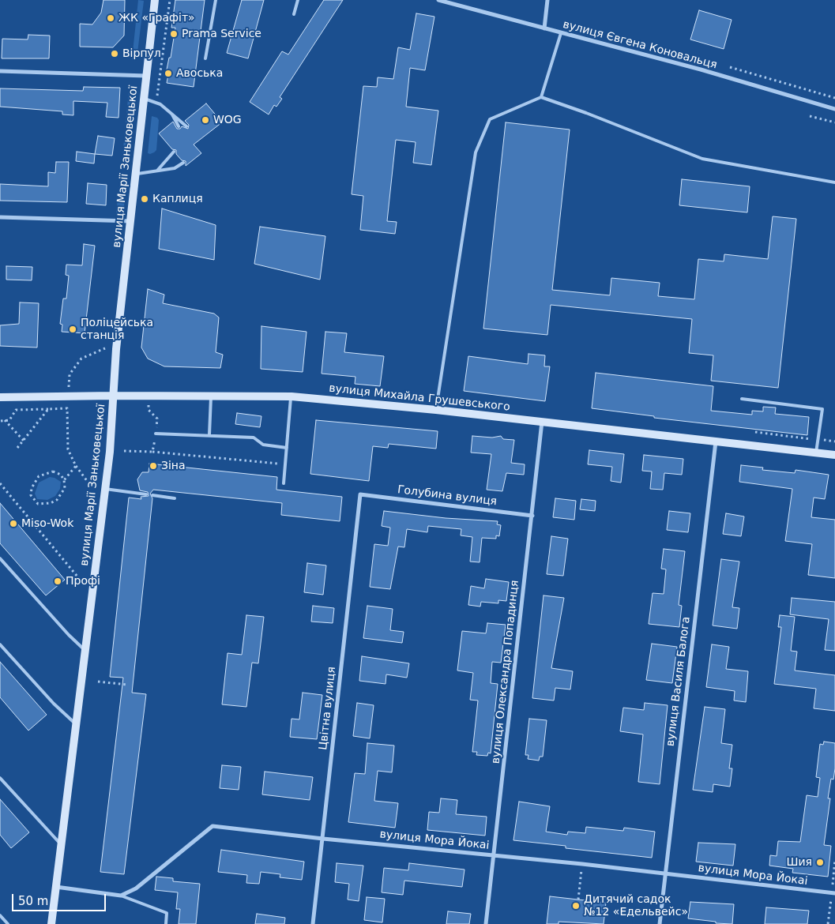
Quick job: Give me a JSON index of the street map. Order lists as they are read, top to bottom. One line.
{"streets":{"street":["вулиця Євгена Коновальця","вулиця Марії Заньковецької","вулиця Михайла Грушевського","Голубина вулиця","вулиця Олександра Попадинця","вулиця Василя Балога","Цвітна вулиця","вулиця Мора Йокаі"]},"crossings":[["вулиця Марії Заньковецької","вулиця Михайла Грушевського"],["вулиця Михайла Грушевського","вулиця Олександра Попадинця"],["вулиця Михайла Грушевського","вулиця Василя Балога"],["Голубина вулиця","вулиця Олександра Попадинця"],["Голубина вулиця","Цвітна вулиця"],["вулиця Олександра Попадинця","вулиця Мора Йокаі"],["вулиця Василя Балога","вулиця Мора Йокаі"],["Цвітна вулиця","вулиця Мора Йокаі"]],"places":["ЖК «Графіт»","Prama Service","Вірпул","Авоська","WOG","Каплиця","Поліцейська станція","Зіна","Miso-Wok","Профі","Шия","Дитячий садок №12 «Едельвейс»"],"scale_bar":"50 m"}
